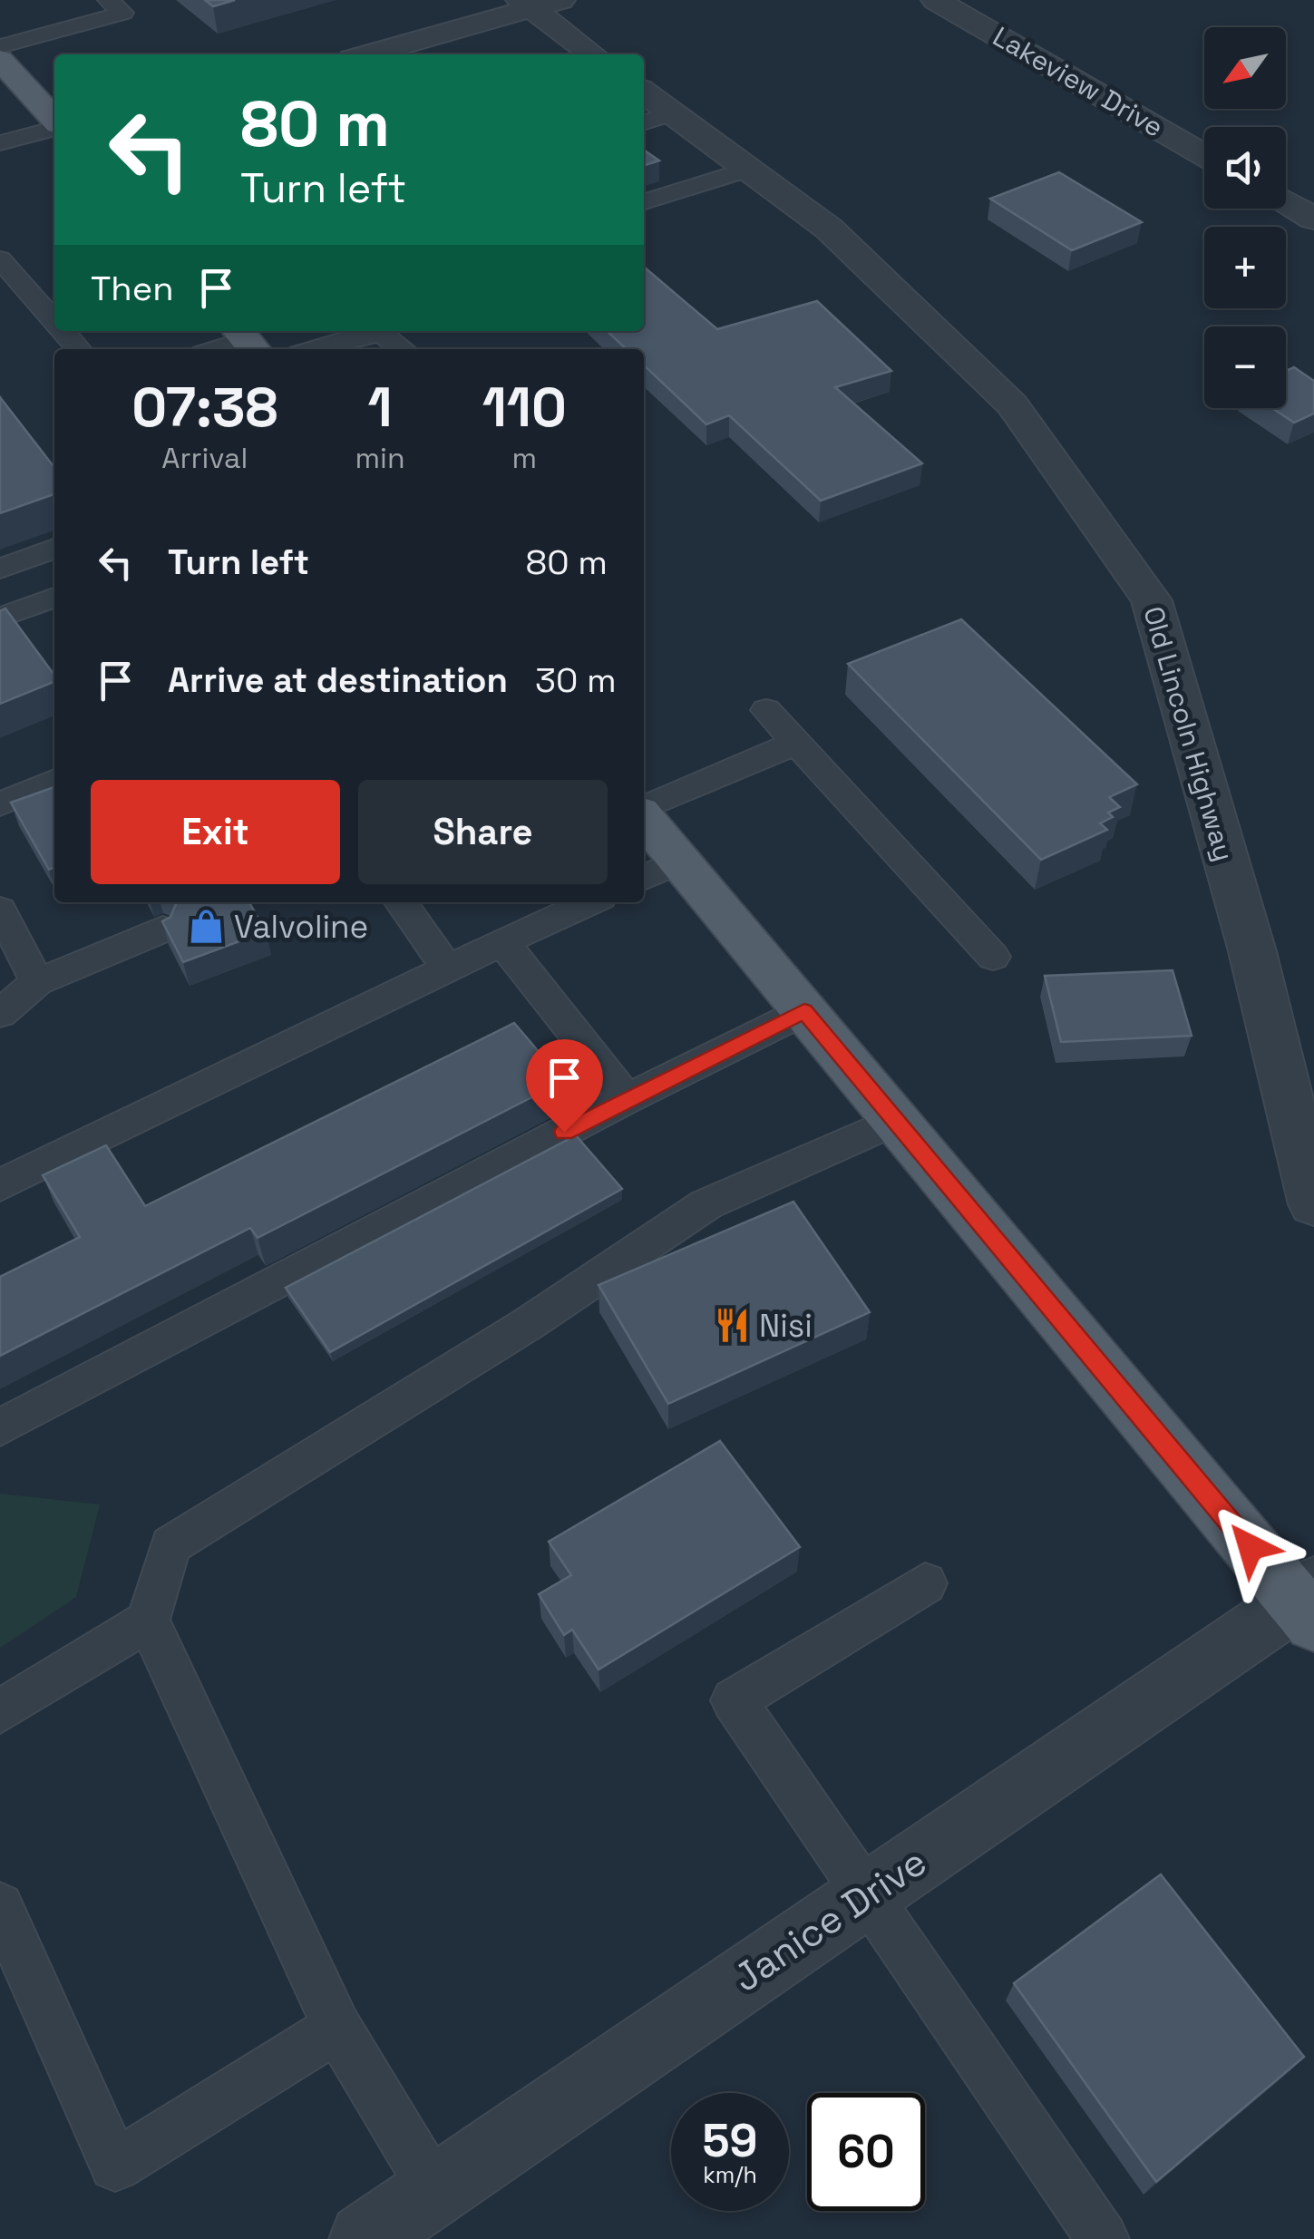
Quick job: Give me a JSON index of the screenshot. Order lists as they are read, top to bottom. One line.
{"streets":{"street":["Lakeview Drive","Old Lincoln Highway","Janice Drive"]},"places":{"shop":["Valvoline"],"restaurant":["Nisi"]},"north":"bottom left","page":{"map_buttons":["+","−"],"turn":["80 m","Turn left"],"then":"Then","eta":["07:38","Arrival","1","min","110","m"],"list":[{"name":"Turn left","value":"80 m"},{"name":"Arrive at destination","value":"30 m"}],"buttons":["Exit","Share"],"speed":"59 km/h","limit":"60"}}
